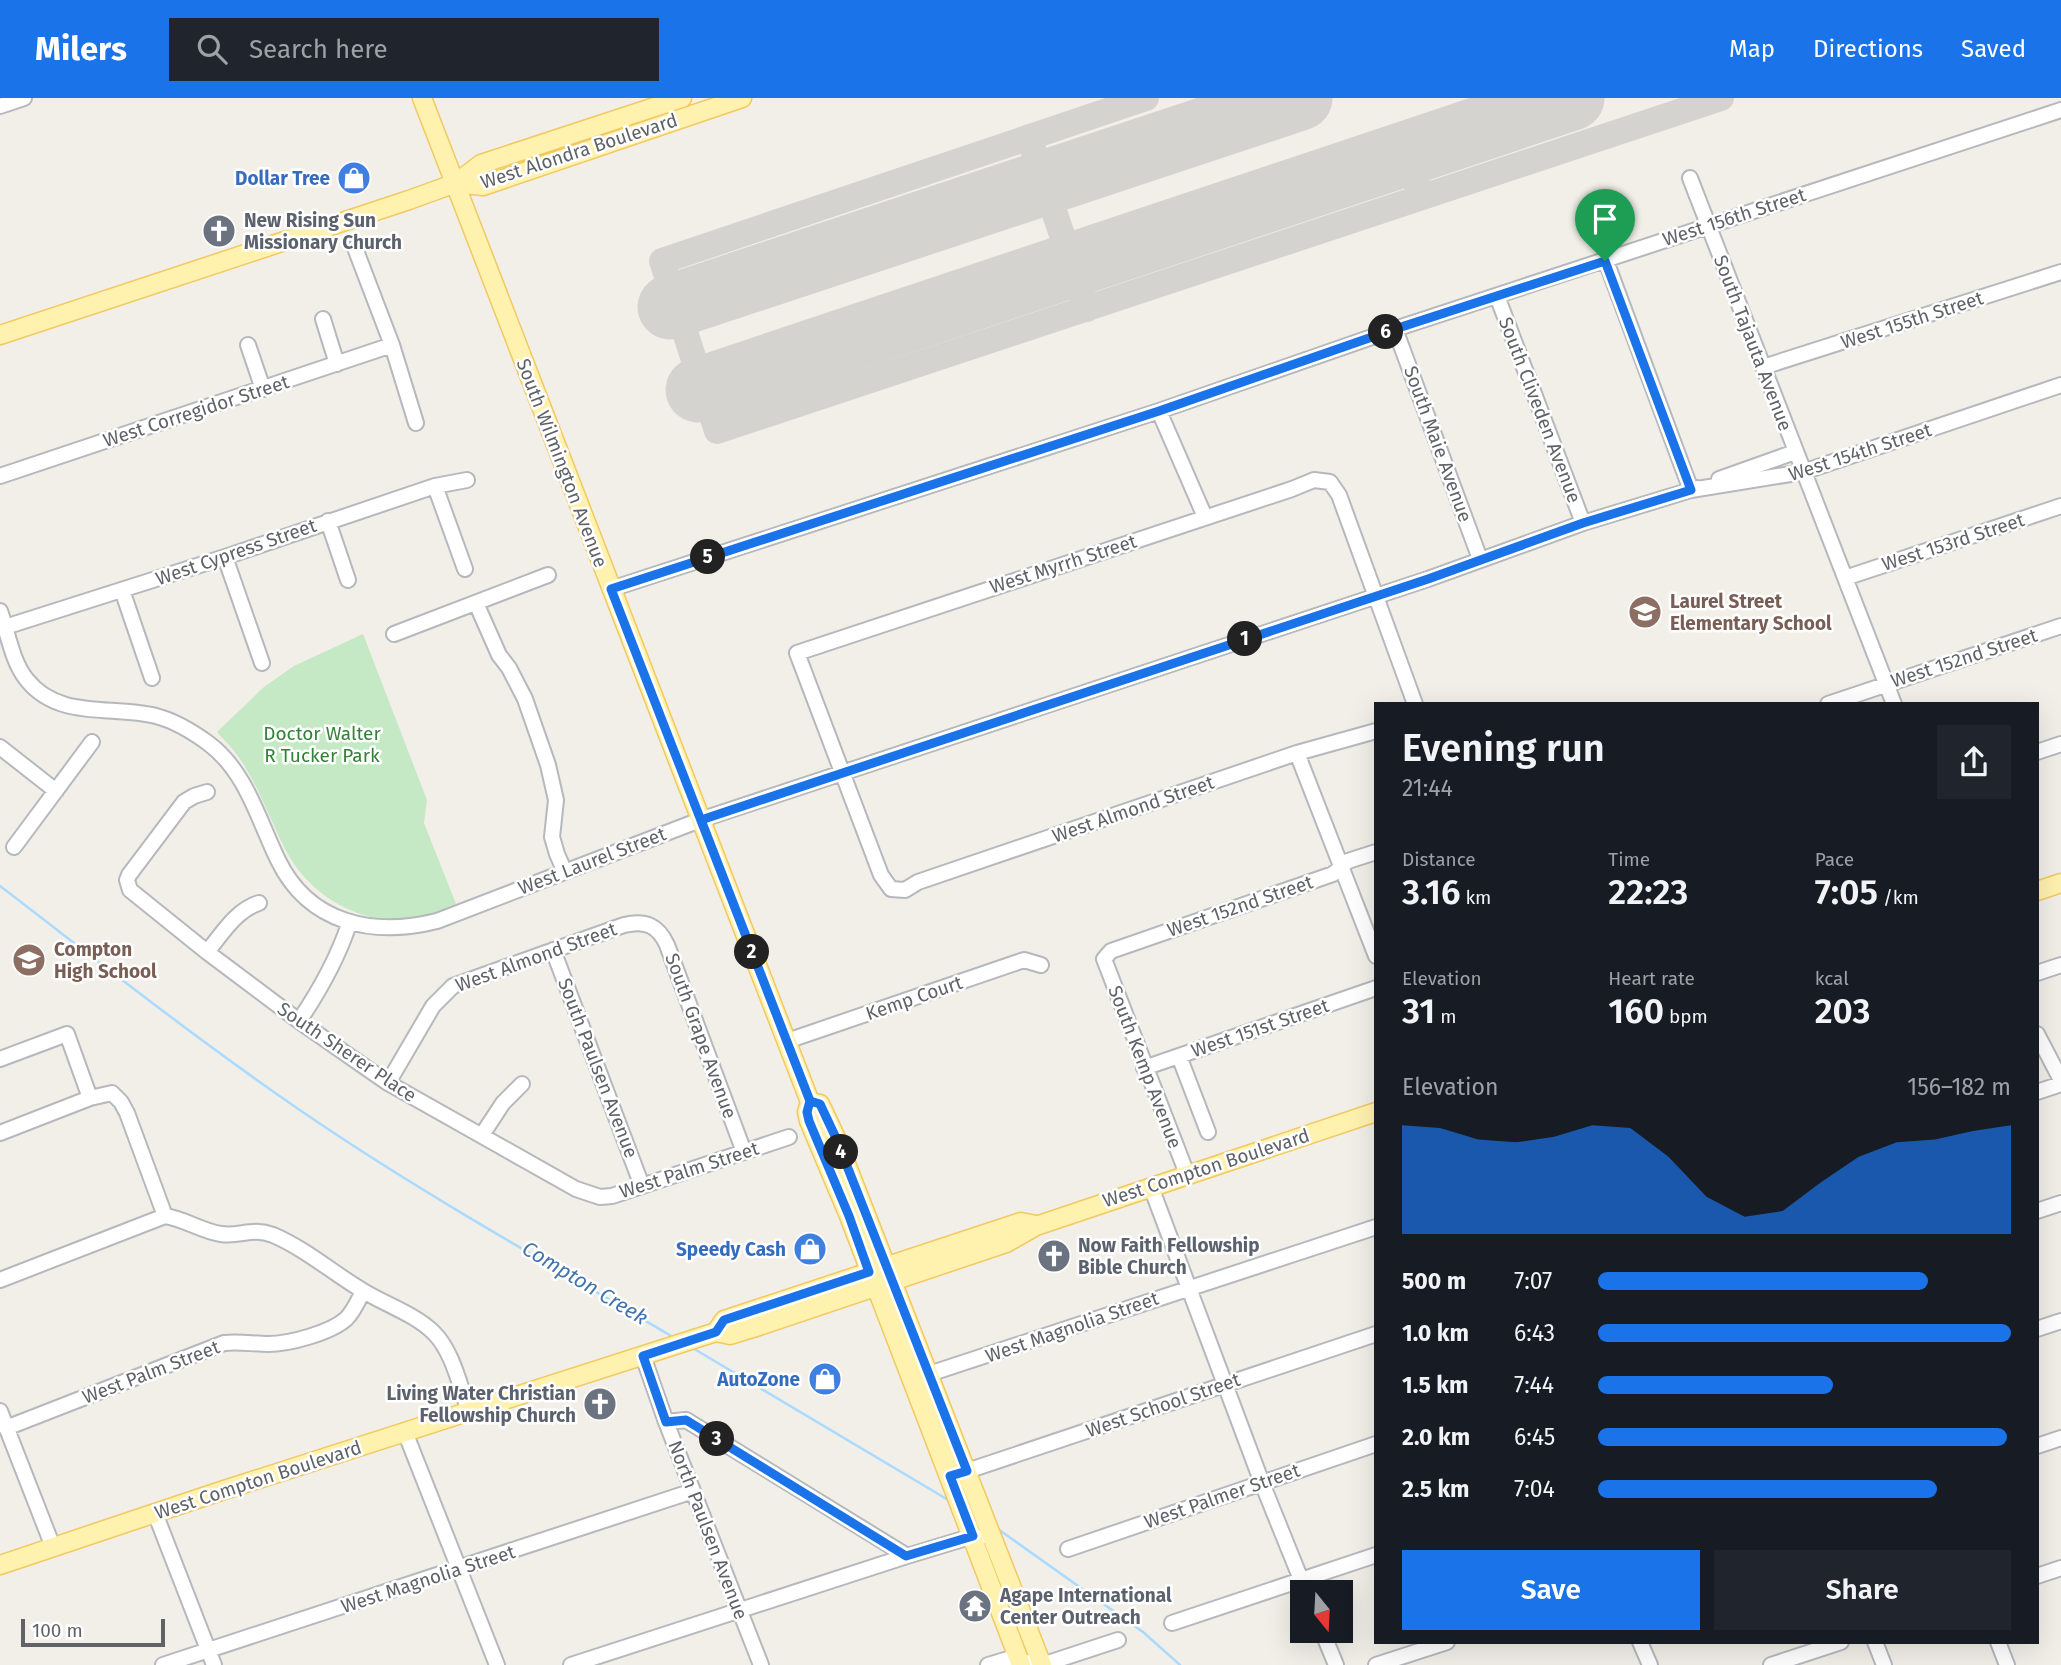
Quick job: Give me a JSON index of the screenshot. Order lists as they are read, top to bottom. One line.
{"streets":{"main road":["West Alondra Boulevard","South Wilmington Avenue","West Compton Boulevard"],"street":["West 156th Street","West 155th Street","South Tajauta Avenue","South Cliveden Avenue","West Corregidor Street","South Maie Avenue","West 154th Street","West 153rd Street","West Cypress Street","West Myrrh Street","West 152nd Street","West Almond Street","West Laurel Street","Kemp Court","West 151st Street","South Grape Avenue","South Sherer Place","South Kemp Avenue","South Paulsen Avenue","West Palm Street","West Magnolia Street","West School Street","West Palmer Street","North Paulsen Avenue"]},"crossings":[["West Alondra Boulevard","South Wilmington Avenue"],["West 156th Street","South Tajauta Avenue"],["West 156th Street","South Cliveden Avenue"],["West 156th Street","South Maie Avenue"],["West 156th Street","South Wilmington Avenue"],["West 155th Street","South Tajauta Avenue"],["South Tajauta Avenue","West 154th Street"],["South Tajauta Avenue","West 153rd Street"],["South Tajauta Avenue","West 152nd Street"],["South Cliveden Avenue","West 154th Street"],["South Maie Avenue","West 154th Street"],["West 154th Street","West Myrrh Street"],["West 154th Street","West Laurel Street"],["South Wilmington Avenue","West Laurel Street"],["South Wilmington Avenue","Kemp Court"],["South Wilmington Avenue","West Compton Boulevard"],["West Myrrh Street","West Almond Street"],["West Myrrh Street","West Laurel Street"],["West 152nd Street","South Kemp Avenue"],["West Almond Street","West Laurel Street"],["West Almond Street","South Grape Avenue"],["West Almond Street","South Sherer Place"],["West Almond Street","South Paulsen Avenue"],["West 151st Street","South Kemp Avenue"],["South Grape Avenue","West Palm Street"],["South Sherer Place","West Palm Street"],["South Kemp Avenue","West Compton Boulevard"],["South Paulsen Avenue","West Palm Street"],["West Compton Boulevard","North Paulsen Avenue"],["West Magnolia Street","North Paulsen Avenue"]],"water":["Compton Creek"],"parks":["Doctor Walter R Tucker Park"],"places":{"shop":["Dollar Tree","Speedy Cash","AutoZone"],"church":["New Rising Sun Missionary Church","Now Faith Fellowship Bible Church","Living Water Christian Fellowship Church"],"school or university":["Laurel Street Elementary School","Compton High School"],"temple":["Agape International Center Outreach"]},"scale_bar":"100 m","north":"bottom","page":{"header":"Milers","search":"Search here","nav":["Map","Directions","Saved"],"pins":["6","5","1","2","4","3"],"heading":["Evening run","21:44"],"stats":[["Distance","3.16 km"],["Time","22:23"],["Pace","7:05 /km"],["Elevation","31 m"],["Heart rate","160 bpm"],["kcal","203"]],"chart":["Elevation","156–182 m"],"list":[{"name":"500 m","note":"7:07"},{"name":"1.0 km","note":"6:43"},{"name":"1.5 km","note":"7:44"},{"name":"2.0 km","note":"6:45"},{"name":"2.5 km","note":"7:04"}],"buttons":["Save","Share"],"scale":"100 m"}}
